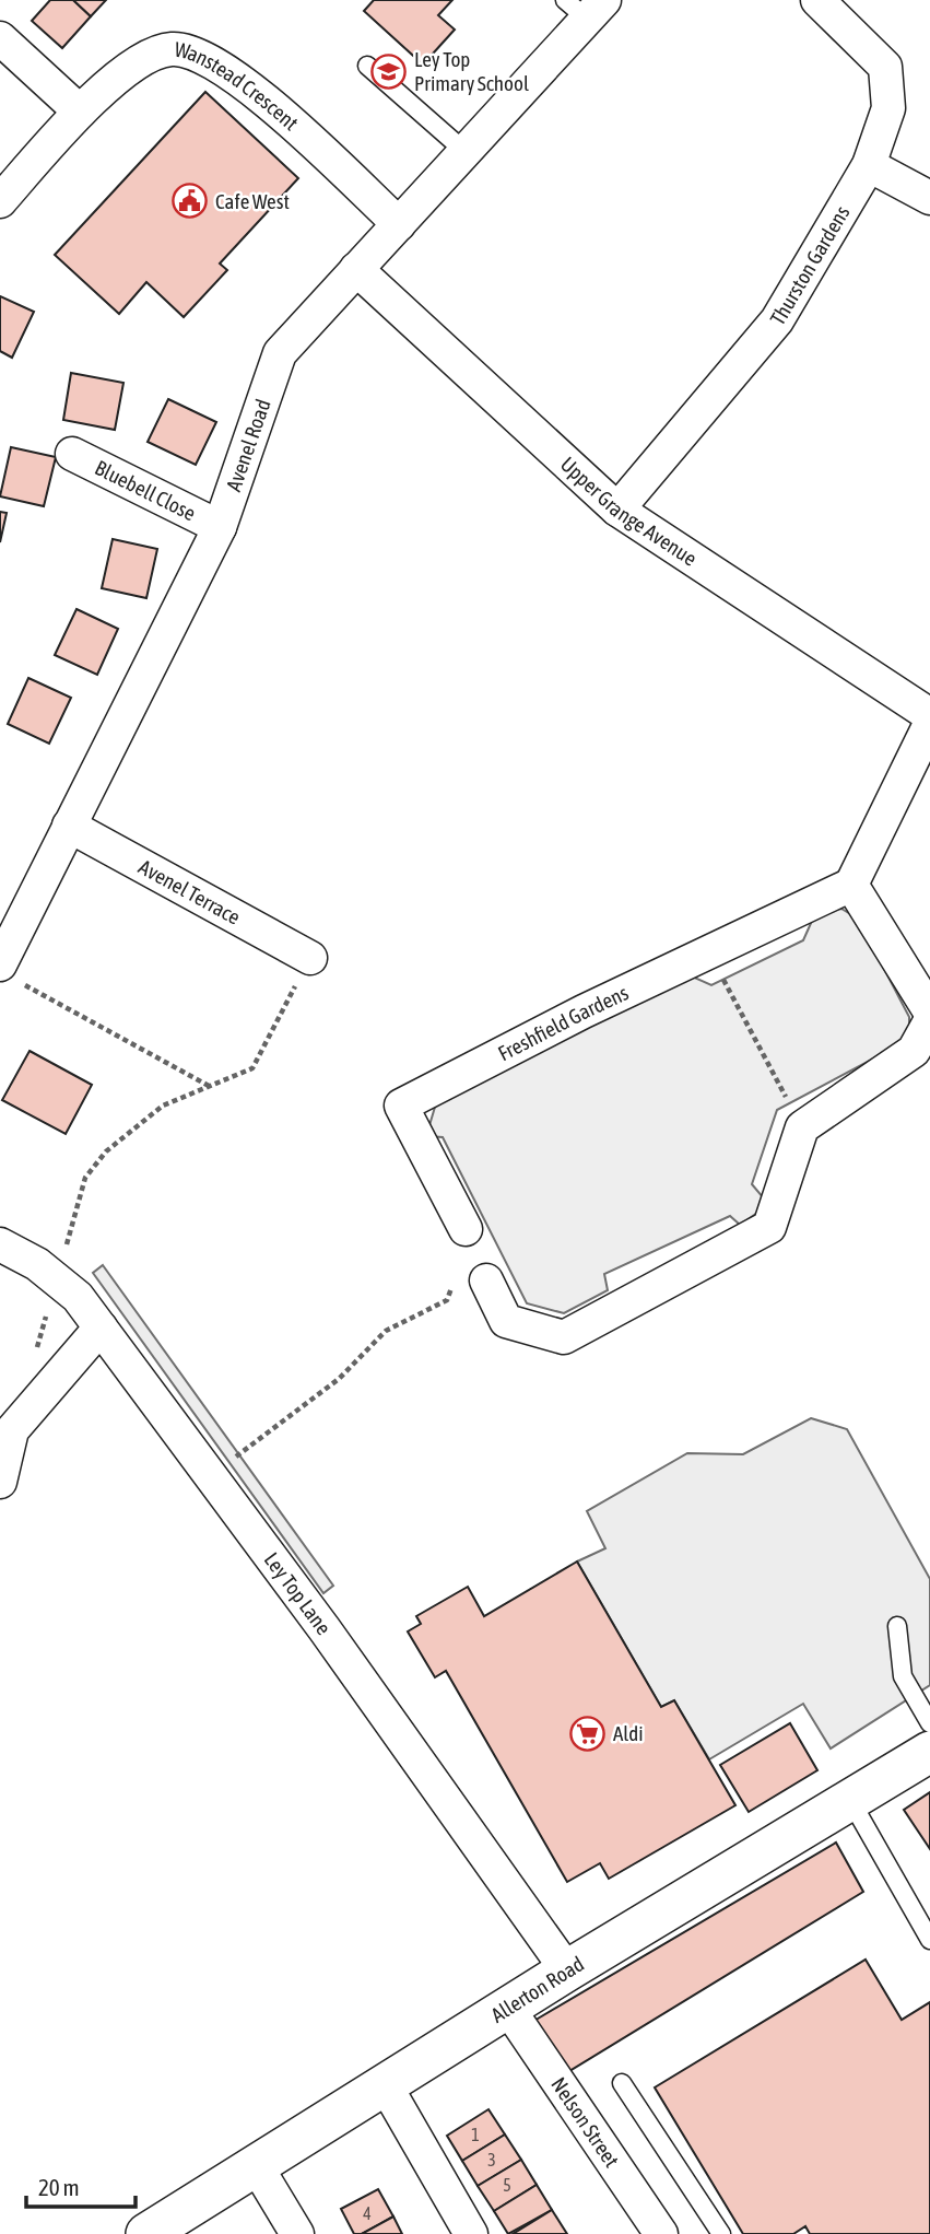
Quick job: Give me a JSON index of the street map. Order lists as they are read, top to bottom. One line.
{"streets":{"street":["Wanstead Crescent","Thurston Gardens","Avenel Road","Bluebell Close","Upper Grange Avenue","Avenel Terrace","Freshfield Gardens","Ley Top Lane","Allerton Road","Nelson Street"]},"crossings":[["Wanstead Crescent","Avenel Road"],["Thurston Gardens","Upper Grange Avenue"],["Avenel Road","Bluebell Close"],["Avenel Road","Upper Grange Avenue"],["Avenel Road","Avenel Terrace"],["Ley Top Lane","Allerton Road"],["Allerton Road","Nelson Street"]],"places":{"school or university":["Ley Top Primary School"],"public building":["Cafe West"],"supermarket":["Aldi"]},"house_numbers":["1","3","5","4"],"scale_bar":"20 m"}
